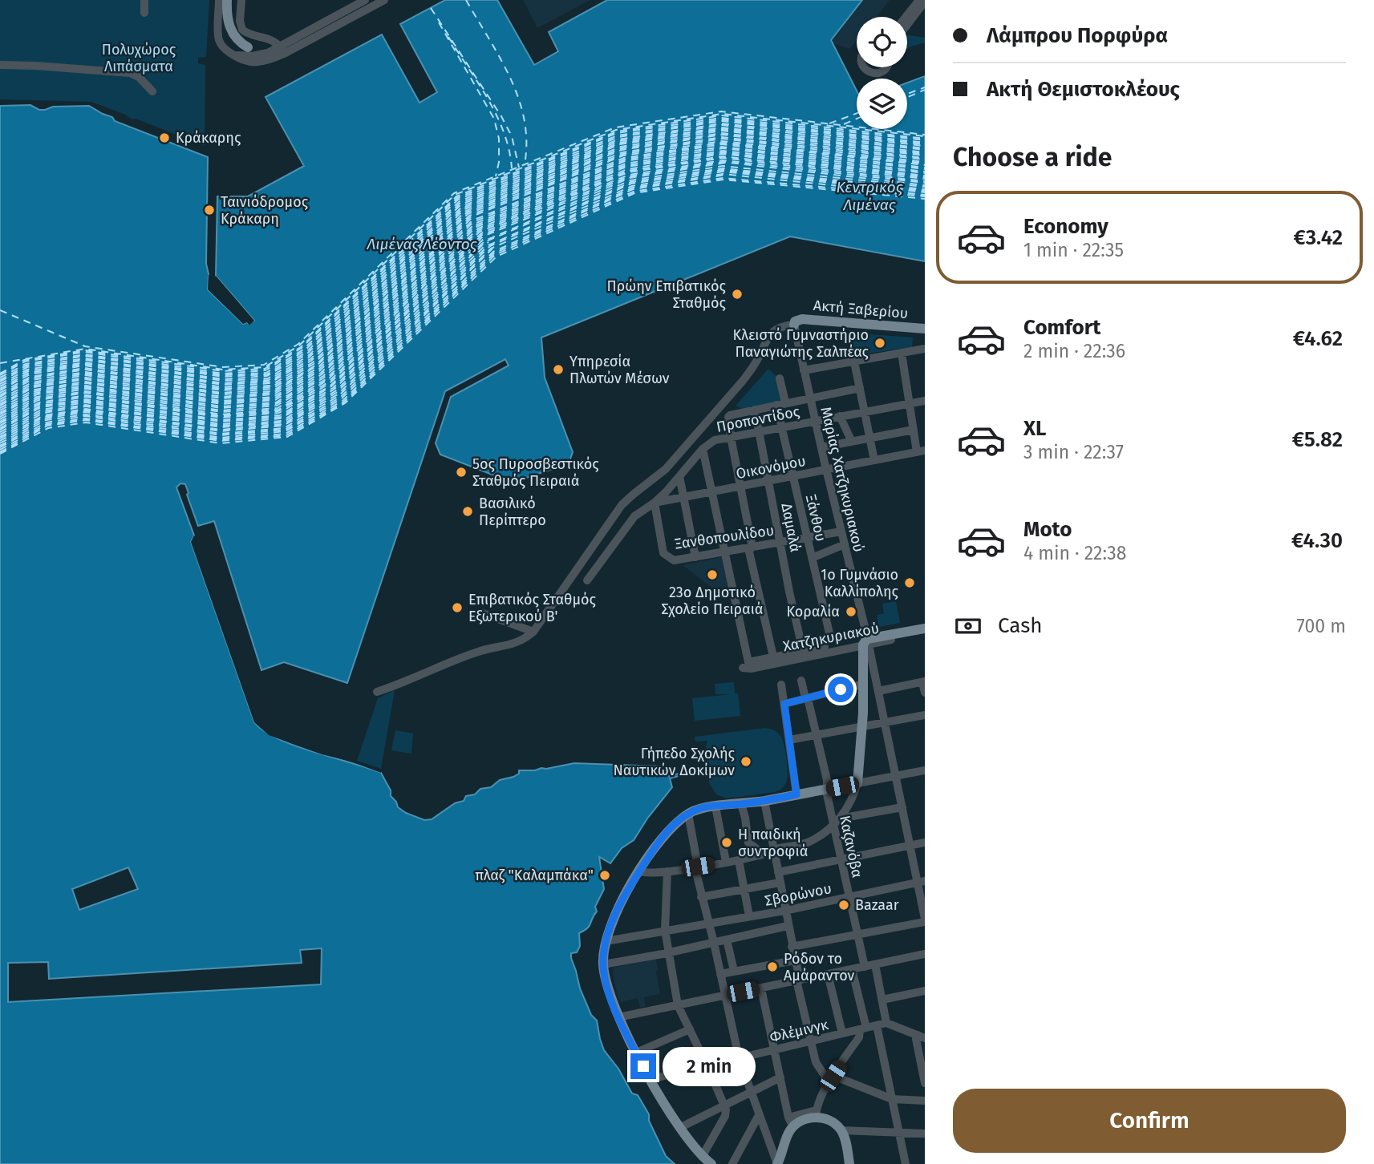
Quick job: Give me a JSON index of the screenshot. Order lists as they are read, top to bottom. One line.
{"streets":{"main road":["Ακτή Ξαβερίου","Χατζηκυριακού"],"street":["Προποντίδος","Οικονόμου","Μαρίας Χατζηκυριακού","Ξάνθου","Δαμαλά","Ξανθοπουλίδου","Καζανόβα","Σβορώνου","Φλέμινγκ"]},"crossings":[["Ακτή Ξαβερίου","Μαρίας Χατζηκυριακού"],["Προποντίδος","Οικονόμου"],["Προποντίδος","Μαρίας Χατζηκυριακού"],["Προποντίδος","Ξάνθου"],["Προποντίδος","Δαμαλά"],["Προποντίδος","Ξανθοπουλίδου"],["Οικονόμου","Μαρίας Χατζηκυριακού"],["Οικονόμου","Ξάνθου"],["Οικονόμου","Δαμαλά"],["Οικονόμου","Ξανθοπουλίδου"],["Μαρίας Χατζηκυριακού","Ξανθοπουλίδου"],["Μαρίας Χατζηκυριακού","Χατζηκυριακού"],["Μαρίας Χατζηκυριακού","Σβορώνου"],["Ξάνθου","Ξανθοπουλίδου"],["Δαμαλά","Ξανθοπουλίδου"],["Δαμαλά","Χατζηκυριακού"],["Καζανόβα","Σβορώνου"]],"water":["Κεντρικός Λιμένας","Λιμένας Λέοντος"],"parks":["Πολυχώρος Λιπάσματα"],"places":["Κράκαρης","Ταινιόδρομος Κράκαρη","Πρώην Επιβατικός Σταθμός","Κλειστό Γυμναστήριο Παναγιώτης Σαλπέας","Υπηρεσία Πλωτών Μέσων","5ος Πυροσβεστικός Σταθμός Πειραιά","Βασιλικό Περίπτερο","23ο Δημοτικό Σχολείο Πειραιά","1ο Γυμνάσιο Καλλίπολης","Επιβατικός Σταθμός Εξωτερικού Β'","Κοραλία","Γήπεδο Σχολής Ναυτικών Δοκίμων","Η παιδική συντροφιά","πλαζ \"Καλαμπάκα\"","Bazaar","Ρόδον το Αμάραντον"],"page":{"banner":["Λάμπρου Πορφύρα","Ακτή Θεμιστοκλέους"],"heading":"Choose a ride","list":[{"name":"Economy","note":"1 min · 22:35","value":"€3.42"},{"name":"Comfort","note":"2 min · 22:36","value":"€4.62"},{"name":"XL","note":"3 min · 22:37","value":"€5.82"},{"name":"Moto","note":"4 min · 22:38","value":"€4.30"}],"pay":["Cash","700 m"],"bubble":"2 min","buttons":"Confirm"}}
